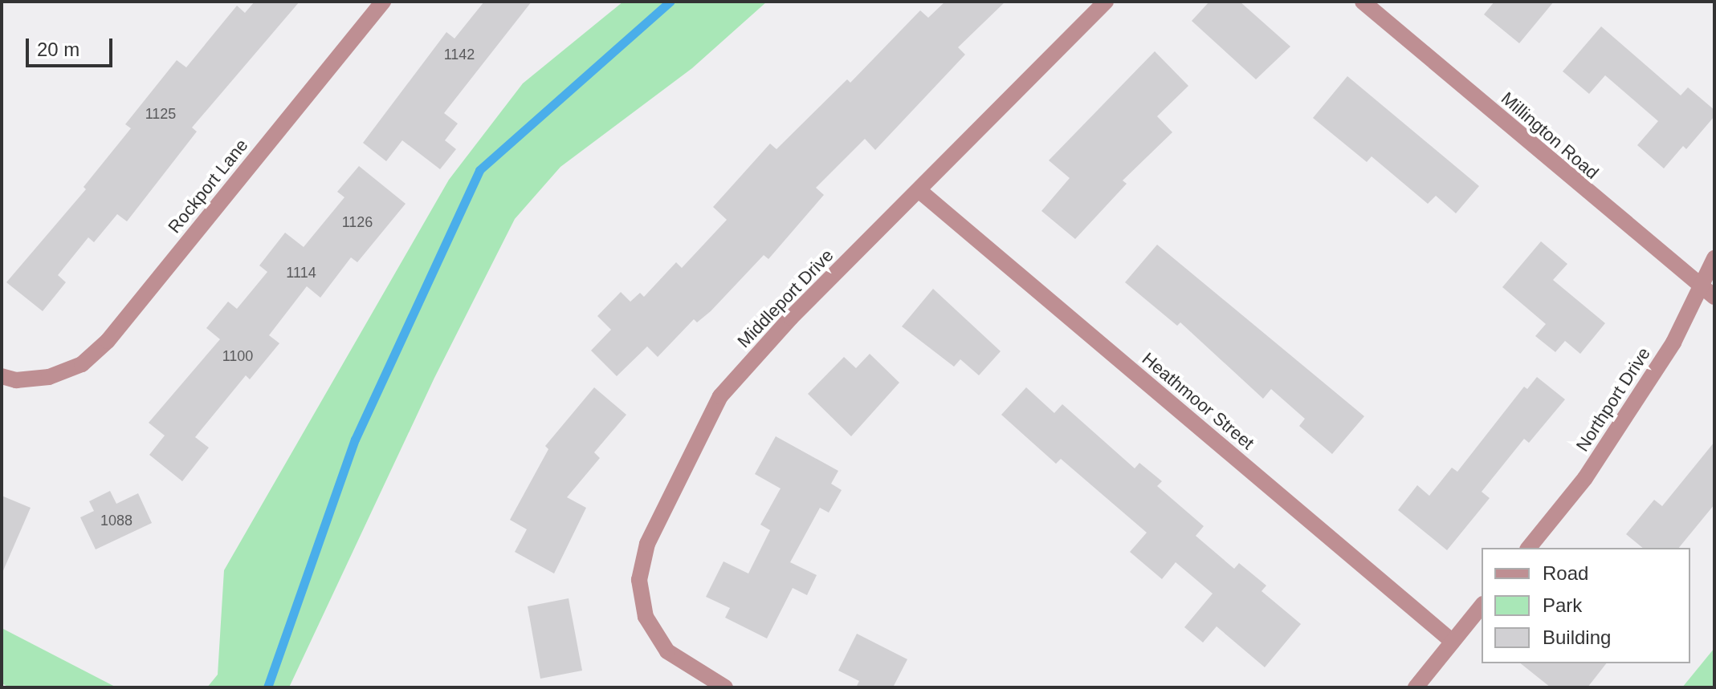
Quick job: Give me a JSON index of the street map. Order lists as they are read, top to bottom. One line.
{"streets":{"street":["Millington Road","Rockport Lane","Middleport Drive","Northport Drive","Heathmoor Street"]},"crossings":[["Millington Road","Northport Drive"],["Middleport Drive","Heathmoor Street"]],"house_numbers":["1142","1125","1126","1114","1100","1088"],"legend":["Road","Park","Building"],"scale_bar":"20 m"}
